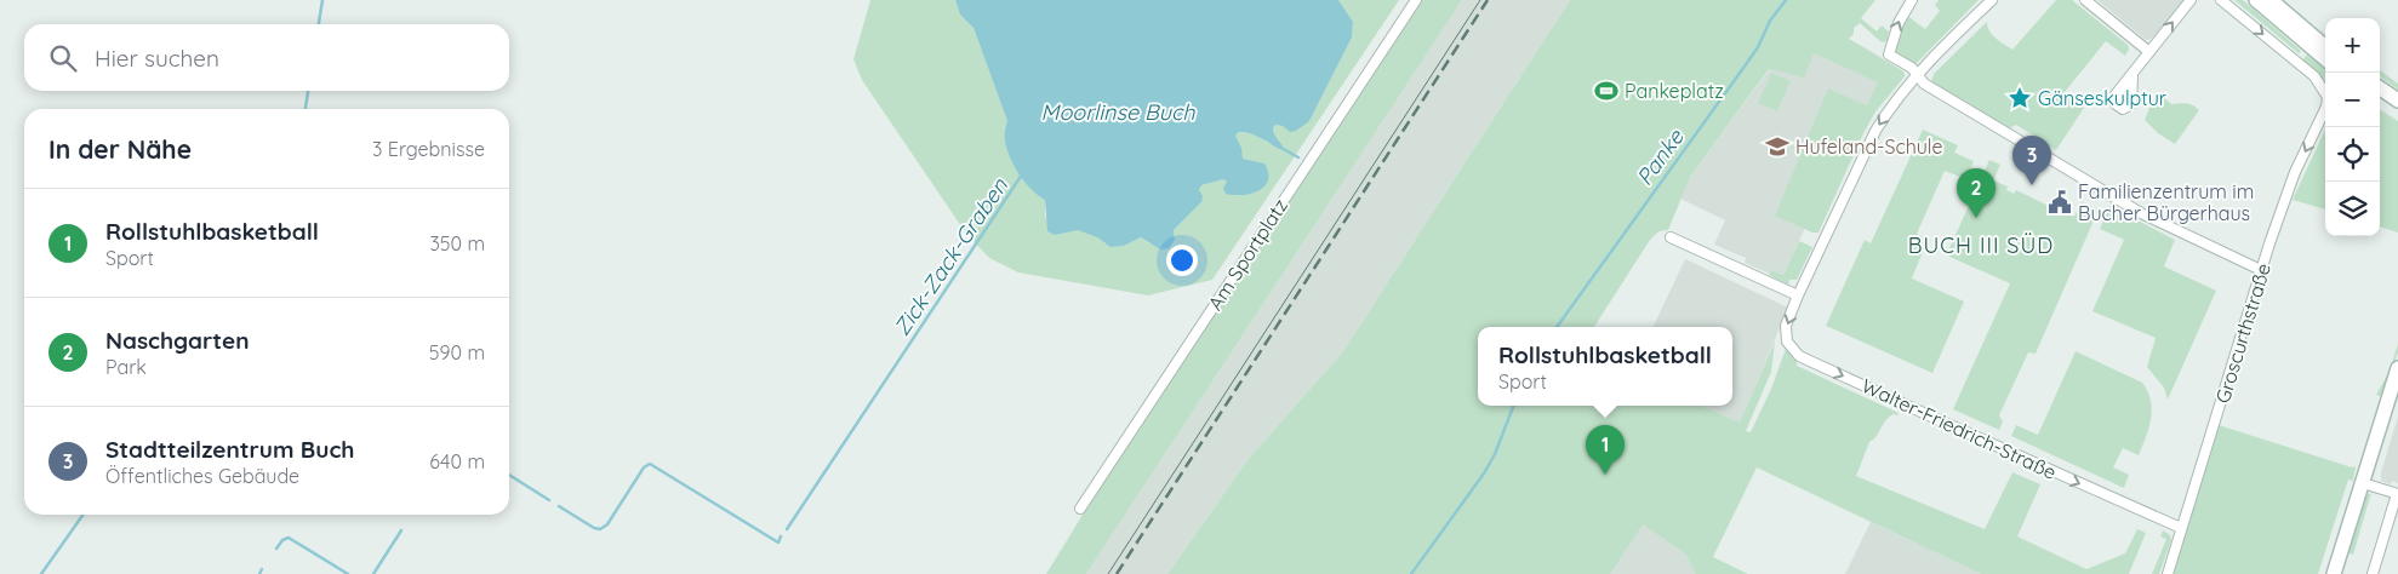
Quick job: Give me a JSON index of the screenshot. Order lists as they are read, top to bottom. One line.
{"streets":{"street":["Am Sportplatz","Groscurthstraße","Walter-Friedrich-Straße"]},"crossings":[["Groscurthstraße","Walter-Friedrich-Straße"]],"one_way":["Groscurthstraße"],"districts":["BUCH III SÜD"],"water":["Moorlinse Buch","Panke","Zick-Zack-Graben"],"places":{"sports":["Pankeplatz"],"place":["Gänseskulptur"],"school or university":["Hufeland-Schule"],"public building":["Familienzentrum im Bucher Bürgerhaus"]},"page":{"map_buttons":["+","−"],"search":"Hier suchen","heading":["In der Nähe","3 Ergebnisse"],"pins":["3","2","1"],"list":[{"mark":"1","name":"Rollstuhlbasketball","note":"Sport","value":"350 m"},{"mark":"2","name":"Naschgarten","note":"Park","value":"590 m"},{"mark":"3","name":"Stadtteilzentrum Buch","note":"Öffentliches Gebäude","value":"640 m"}],"popup":["Rollstuhlbasketball","Sport"]}}
